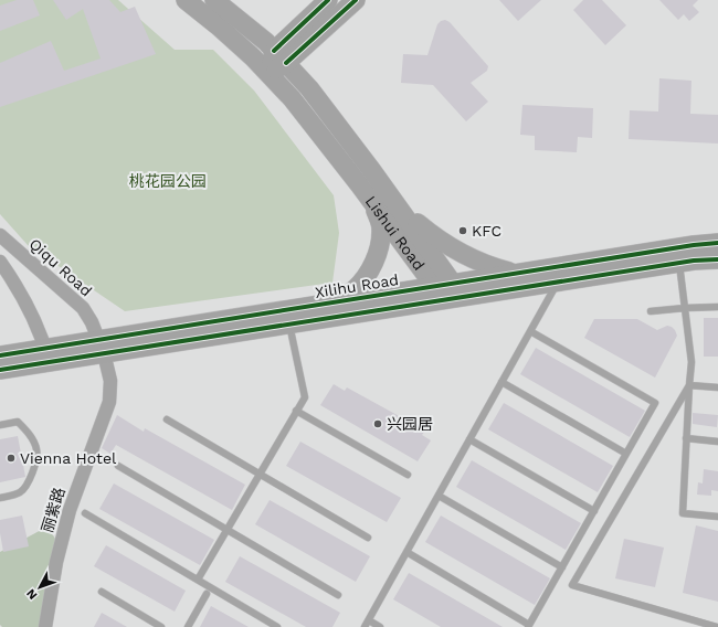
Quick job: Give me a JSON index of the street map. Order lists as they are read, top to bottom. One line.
{"streets":{"main road":["Lishui Road","Xilihu Road"],"street":["Qiqu Road","丽紫路"]},"crossings":[["Lishui Road","Xilihu Road"],["Qiqu Road","Xilihu Road"],["Qiqu Road","丽紫路"],["Xilihu Road","丽紫路"]],"parks":["桃花园公园"],"places":["KFC","兴园居","Vienna Hotel"],"north":"bottom left"}
